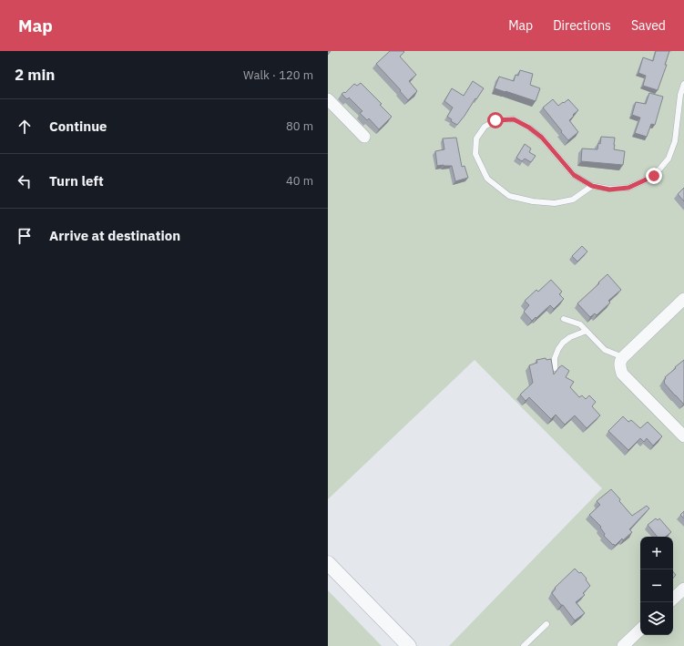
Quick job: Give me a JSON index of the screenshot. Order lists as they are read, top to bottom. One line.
{"page":{"header":"Map","nav":["Map","Directions","Saved"],"heading":["2 min","Walk · 120 m"],"list":[["Continue","80 m"],["Turn left","40 m"],"Arrive at destination"],"map_buttons":["+","−"]}}
